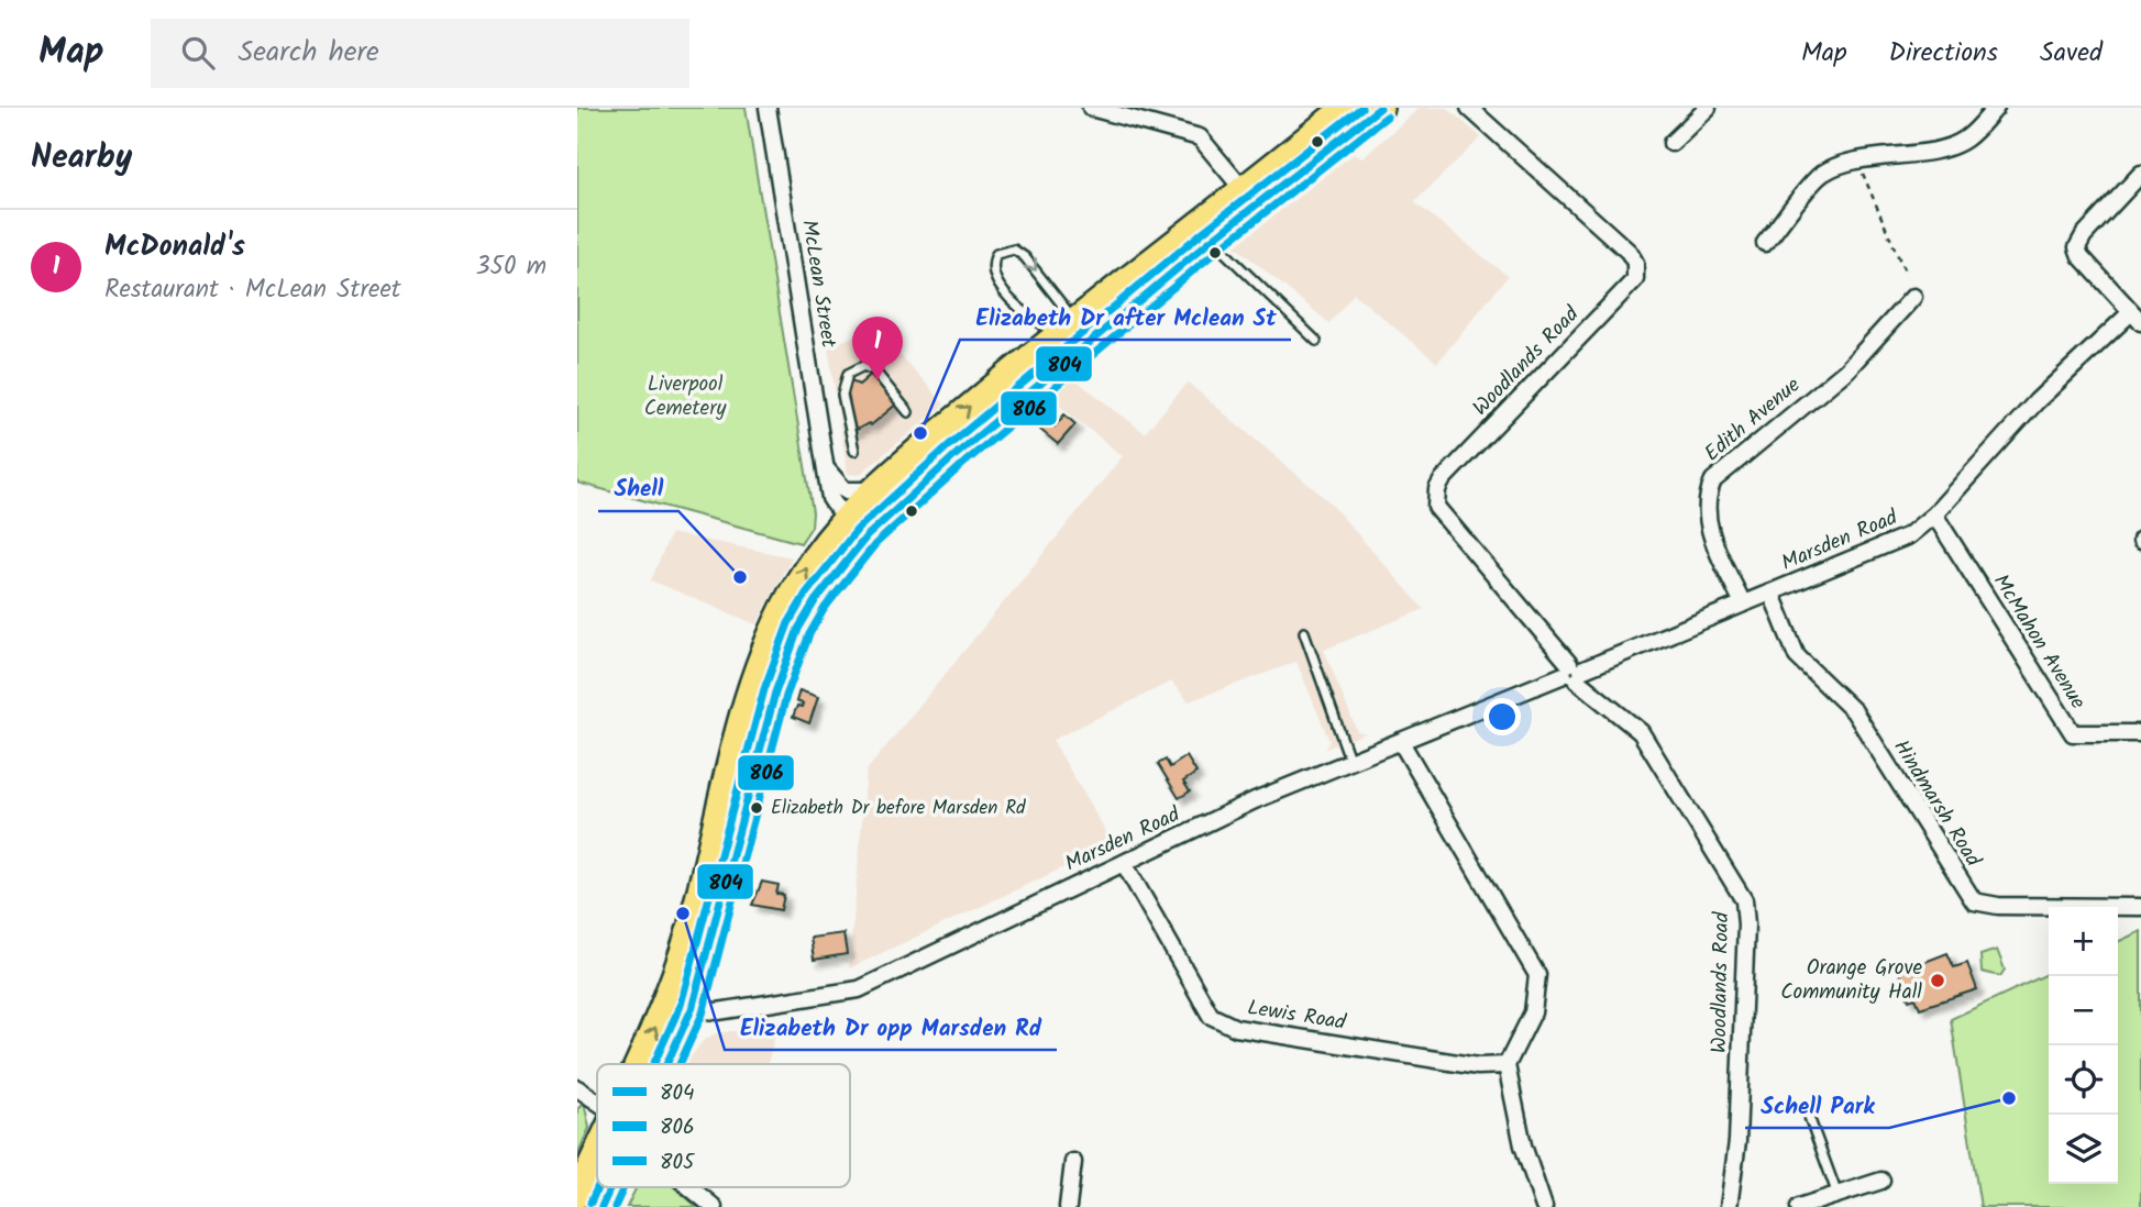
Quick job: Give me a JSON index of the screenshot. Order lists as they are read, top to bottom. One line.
{"streets":{"street":["McLean Street","Woodlands Road","Edith Avenue","Marsden Road","McMahon Avenue","Hindmarsh Road","Lewis Road"]},"crossings":[["Woodlands Road","Marsden Road"],["Edith Avenue","Marsden Road"],["Marsden Road","McMahon Avenue"],["Marsden Road","Hindmarsh Road"],["Marsden Road","Lewis Road"]],"parks":["Liverpool Cemetery"],"places":["Elizabeth Dr after Mclean St","Shell","Elizabeth Dr before Marsden Rd","Elizabeth Dr opp Marsden Rd","Orange Grove Community Hall","Schell Park"],"lines":["transit line 804","transit line 805","transit line 806"],"legend":["804","806","805"],"page":{"header":"Map","search":"Search here","nav":["Map","Directions","Saved"],"heading":"Nearby","list":[{"mark":"1","name":"McDonald's","note":"Restaurant · McLean Street","value":"350 m"}],"pins":"1","map_buttons":["+","−"]}}
